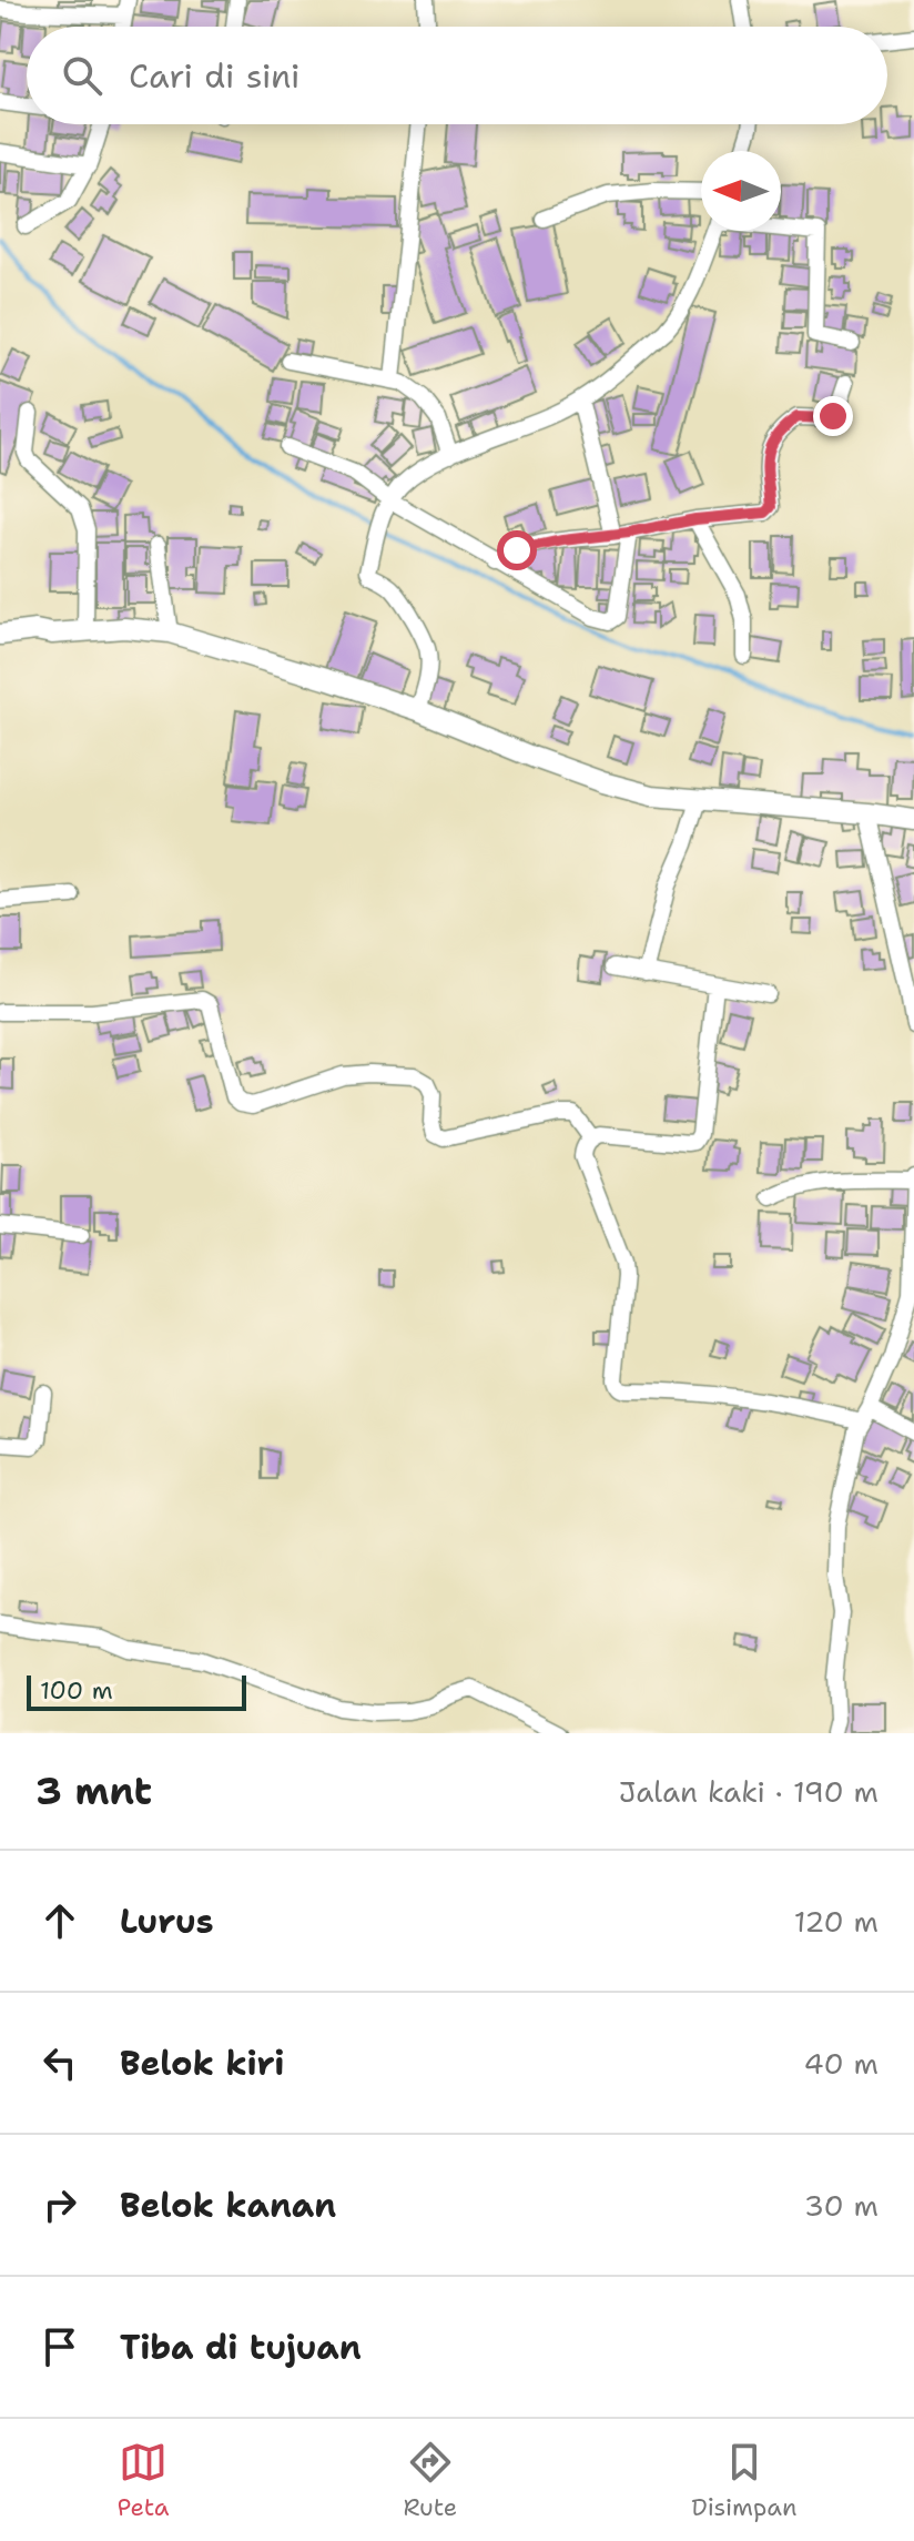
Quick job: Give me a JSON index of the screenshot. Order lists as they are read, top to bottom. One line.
{"scale_bar":"100 m","north":"left","page":{"search":"Cari di sini","scale":"100 m","heading":["3 mnt","Jalan kaki · 190 m"],"list":[["Lurus","120 m"],["Belok kiri","40 m"],["Belok kanan","30 m"],"Tiba di tujuan"],"nav":["Peta","Rute","Disimpan"]}}
